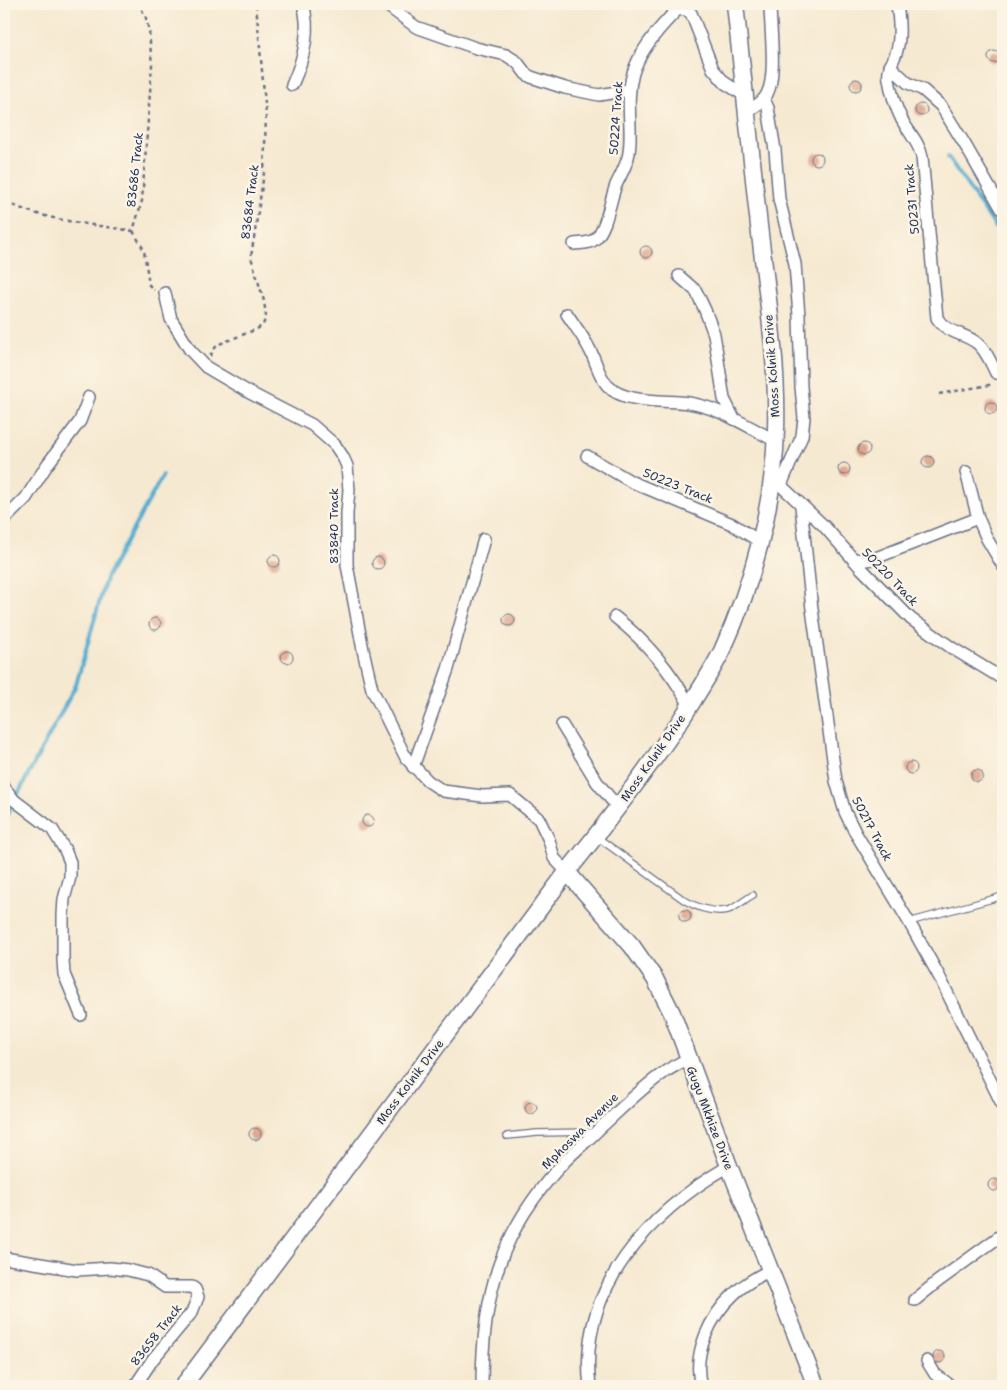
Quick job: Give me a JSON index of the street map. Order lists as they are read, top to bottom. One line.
{"streets":{"main road":["Moss Kolnik Drive","Gugu Mkhize Drive"],"street":["50224 Track","50231 Track","50223 Track","83840 Track","50220 Track","50217 Track","Mphoswa Avenue","83658 Track"],"path":["83686 Track","83684 Track"]},"crossings":[["50224 Track","Moss Kolnik Drive"],["83684 Track","83840 Track"],["Moss Kolnik Drive","50223 Track"],["Moss Kolnik Drive","83840 Track"],["Moss Kolnik Drive","50220 Track"],["Moss Kolnik Drive","Gugu Mkhize Drive"],["83840 Track","Gugu Mkhize Drive"],["50220 Track","50217 Track"],["Gugu Mkhize Drive","Mphoswa Avenue"]]}
